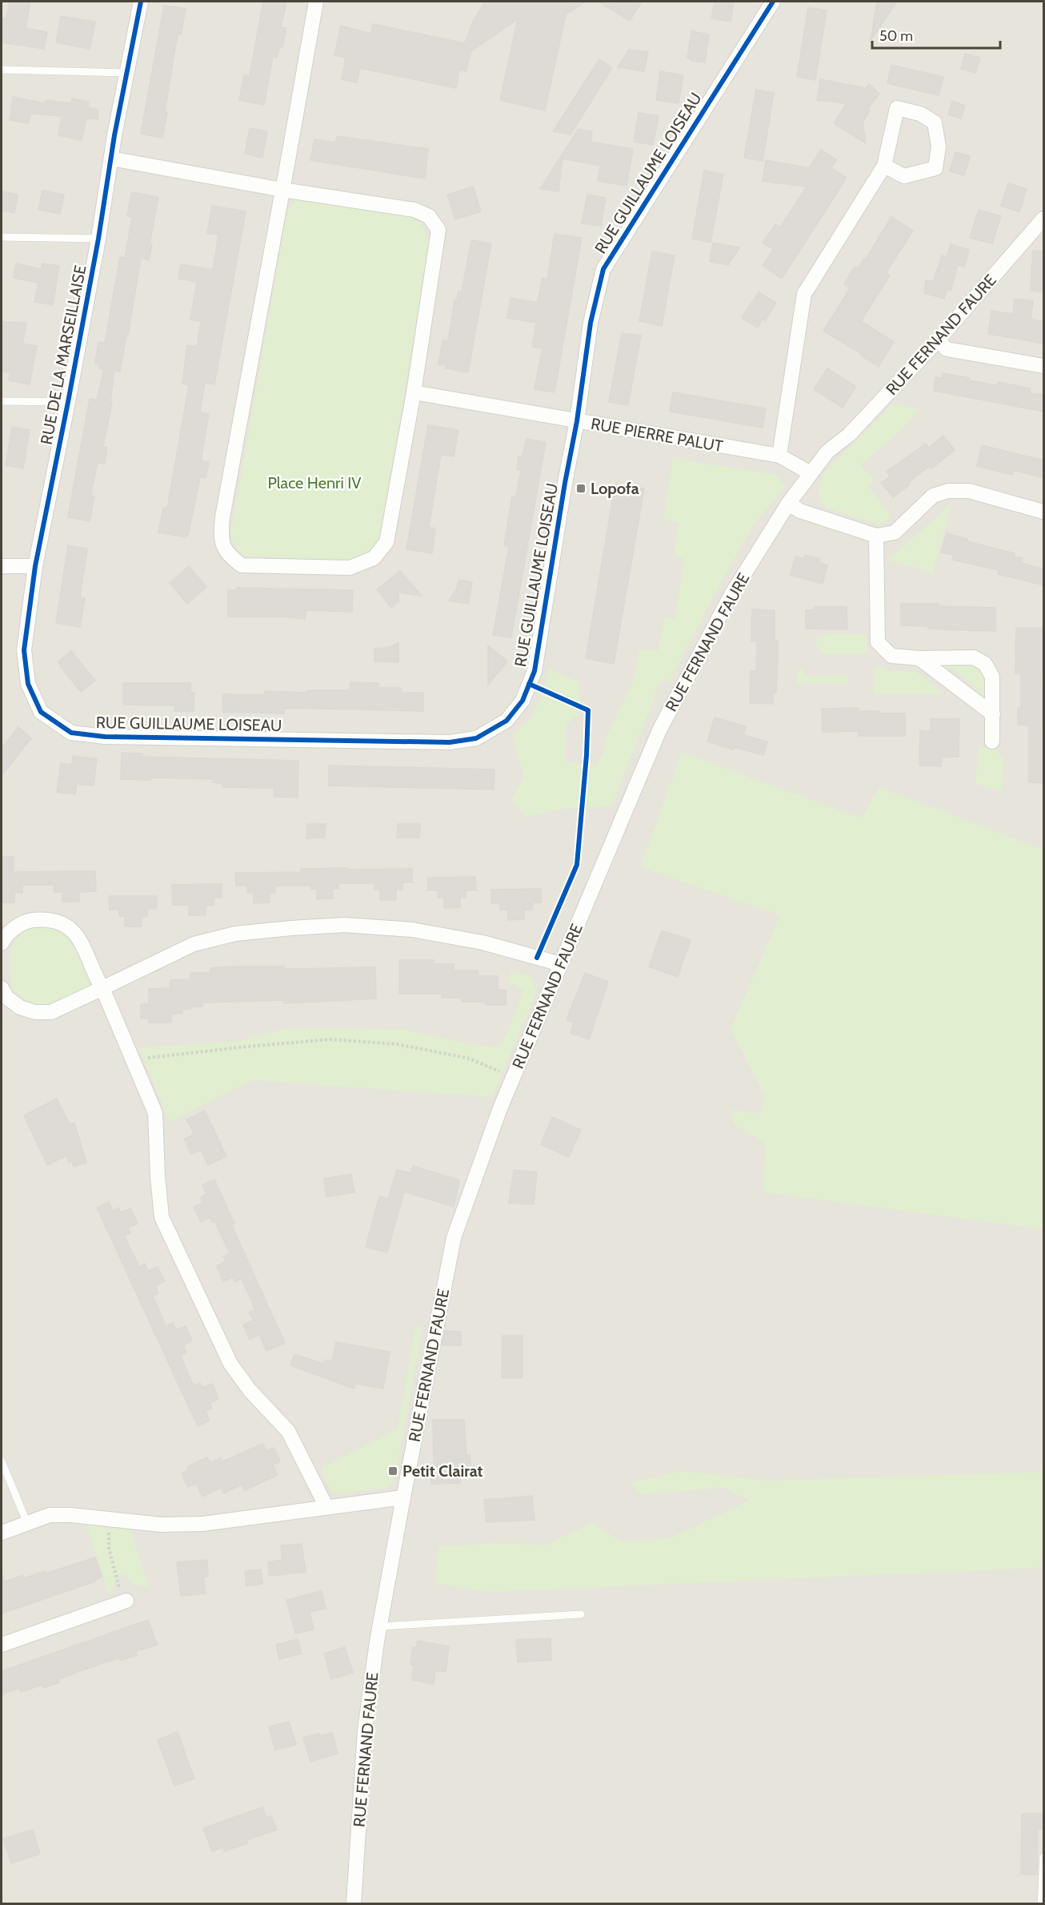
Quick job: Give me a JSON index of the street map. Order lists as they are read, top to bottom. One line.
{"streets":{"street":["RUE GUILLAUME LOISEAU","RUE FERNAND FAURE","RUE DE LA MARSEILLAISE","RUE PIERRE PALUT"]},"crossings":[["RUE GUILLAUME LOISEAU","RUE DE LA MARSEILLAISE"],["RUE GUILLAUME LOISEAU","RUE PIERRE PALUT"],["RUE FERNAND FAURE","RUE PIERRE PALUT"]],"parks":["Place Henri IV"],"places":{"transit":["Lopofa","Petit Clairat"]},"scale_bar":"50 m"}
